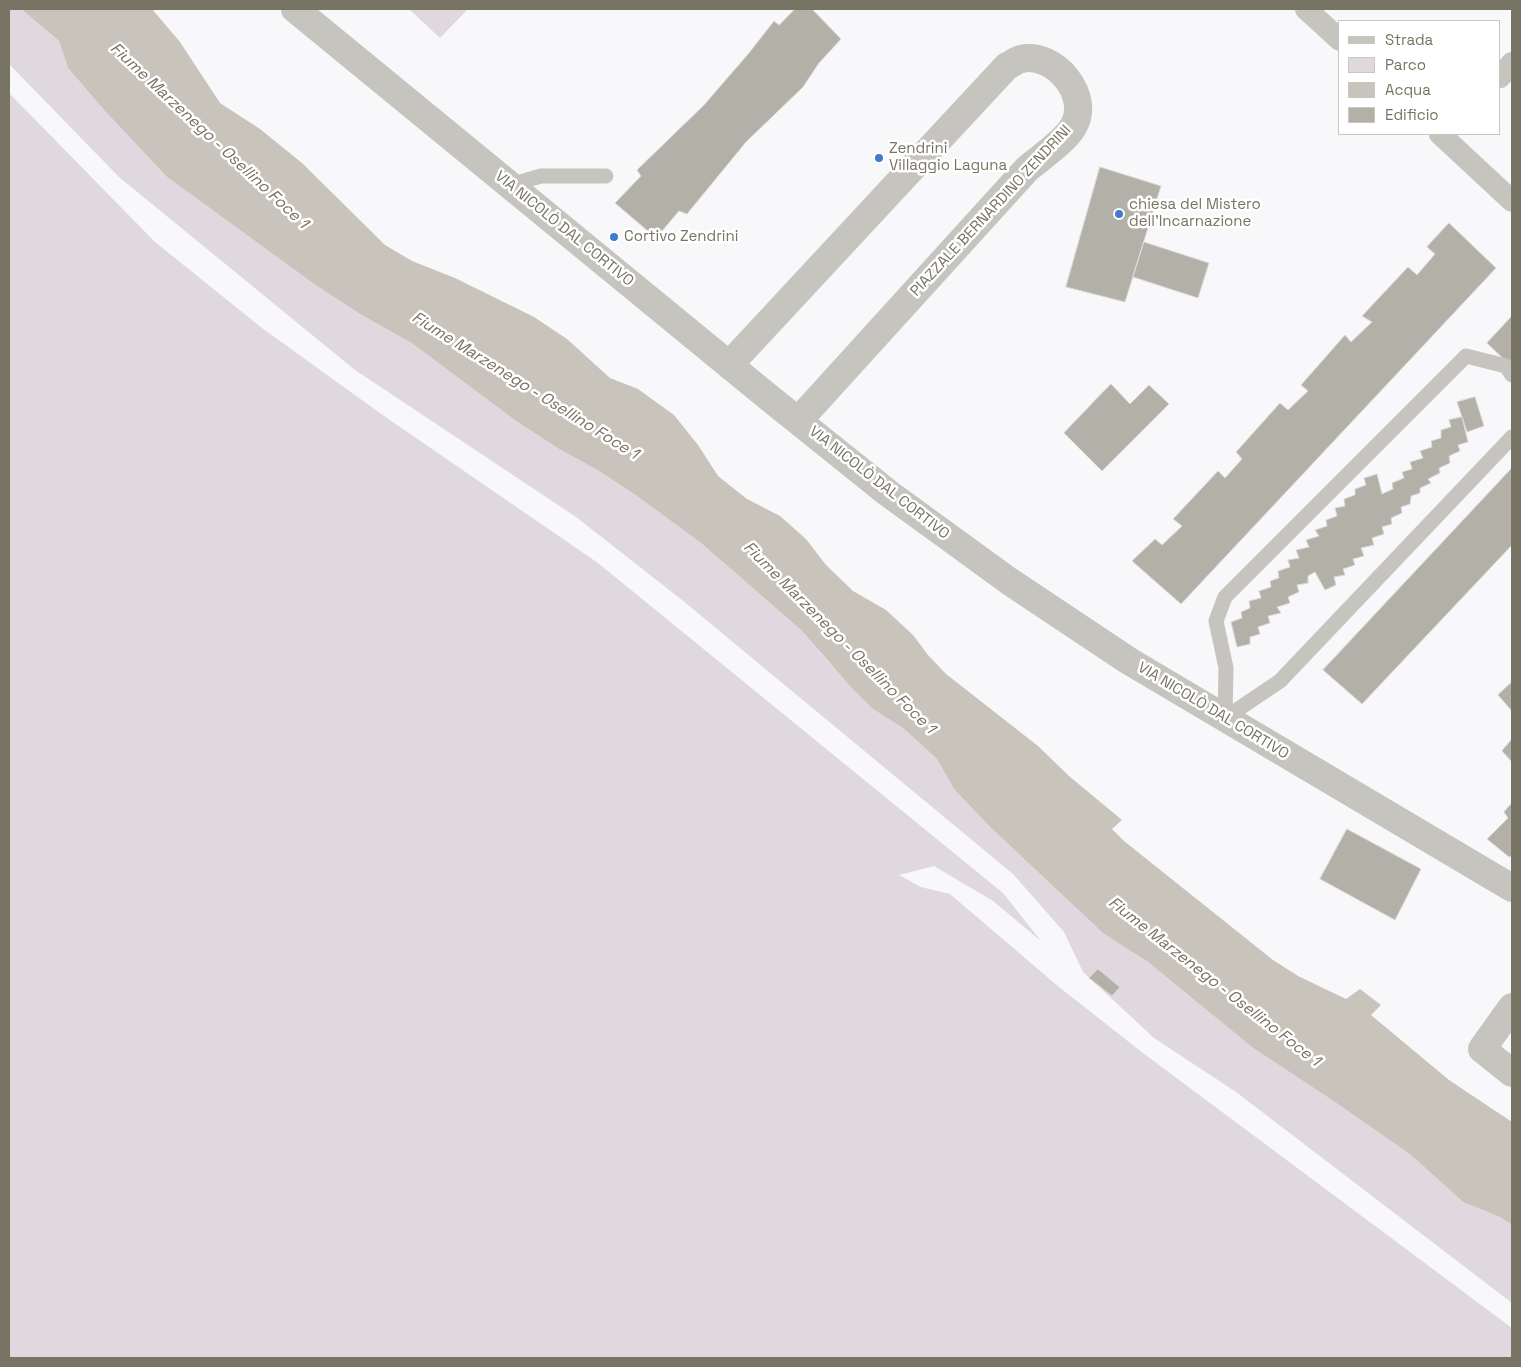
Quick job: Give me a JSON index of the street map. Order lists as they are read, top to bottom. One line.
{"streets":{"street":["PIAZZALE BERNARDINO ZENDRINI","VIA NICOLÒ DAL CORTIVO"]},"crossings":[["PIAZZALE BERNARDINO ZENDRINI","VIA NICOLÒ DAL CORTIVO"]],"water":["Fiume Marzenego - Osellino Foce 1"],"places":["Zendrini Villaggio Laguna","chiesa del Mistero dell'Incarnazione","Cortivo Zendrini"],"legend":["Strada","Parco","Acqua","Edificio"]}
